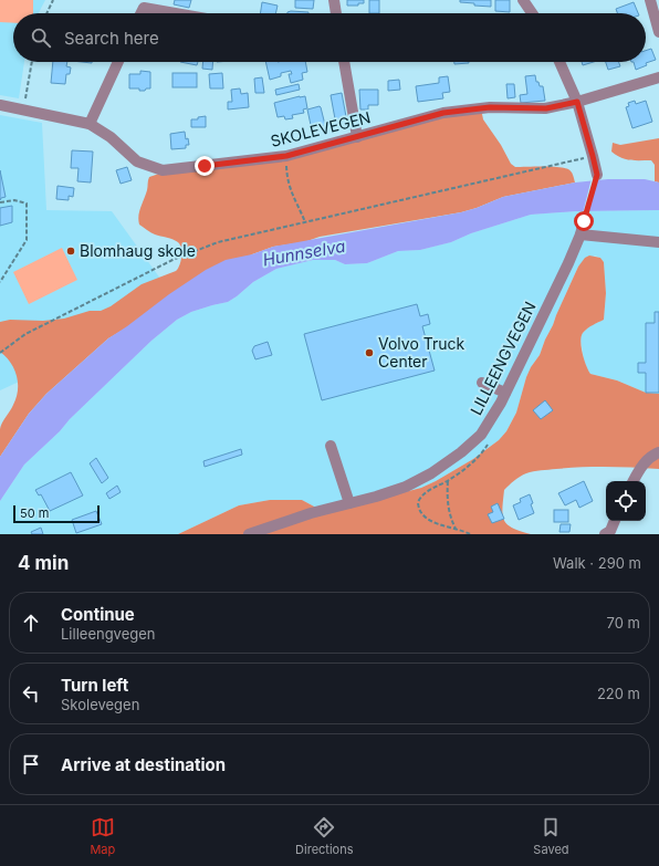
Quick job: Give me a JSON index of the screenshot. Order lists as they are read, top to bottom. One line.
{"streets":{"street":["SKOLEVEGEN","LILLEENGVEGEN"]},"water":["Hunnselva"],"places":["Blomhaug skole","Volvo Truck Center"],"scale_bar":"50 m","page":{"search":"Search here","scale":"50 m","heading":["4 min","Walk · 290 m"],"list":[["Continue","Lilleengvegen","70 m"],["Turn left","Skolevegen","220 m"],"Arrive at destination"],"nav":["Map","Directions","Saved"]}}
